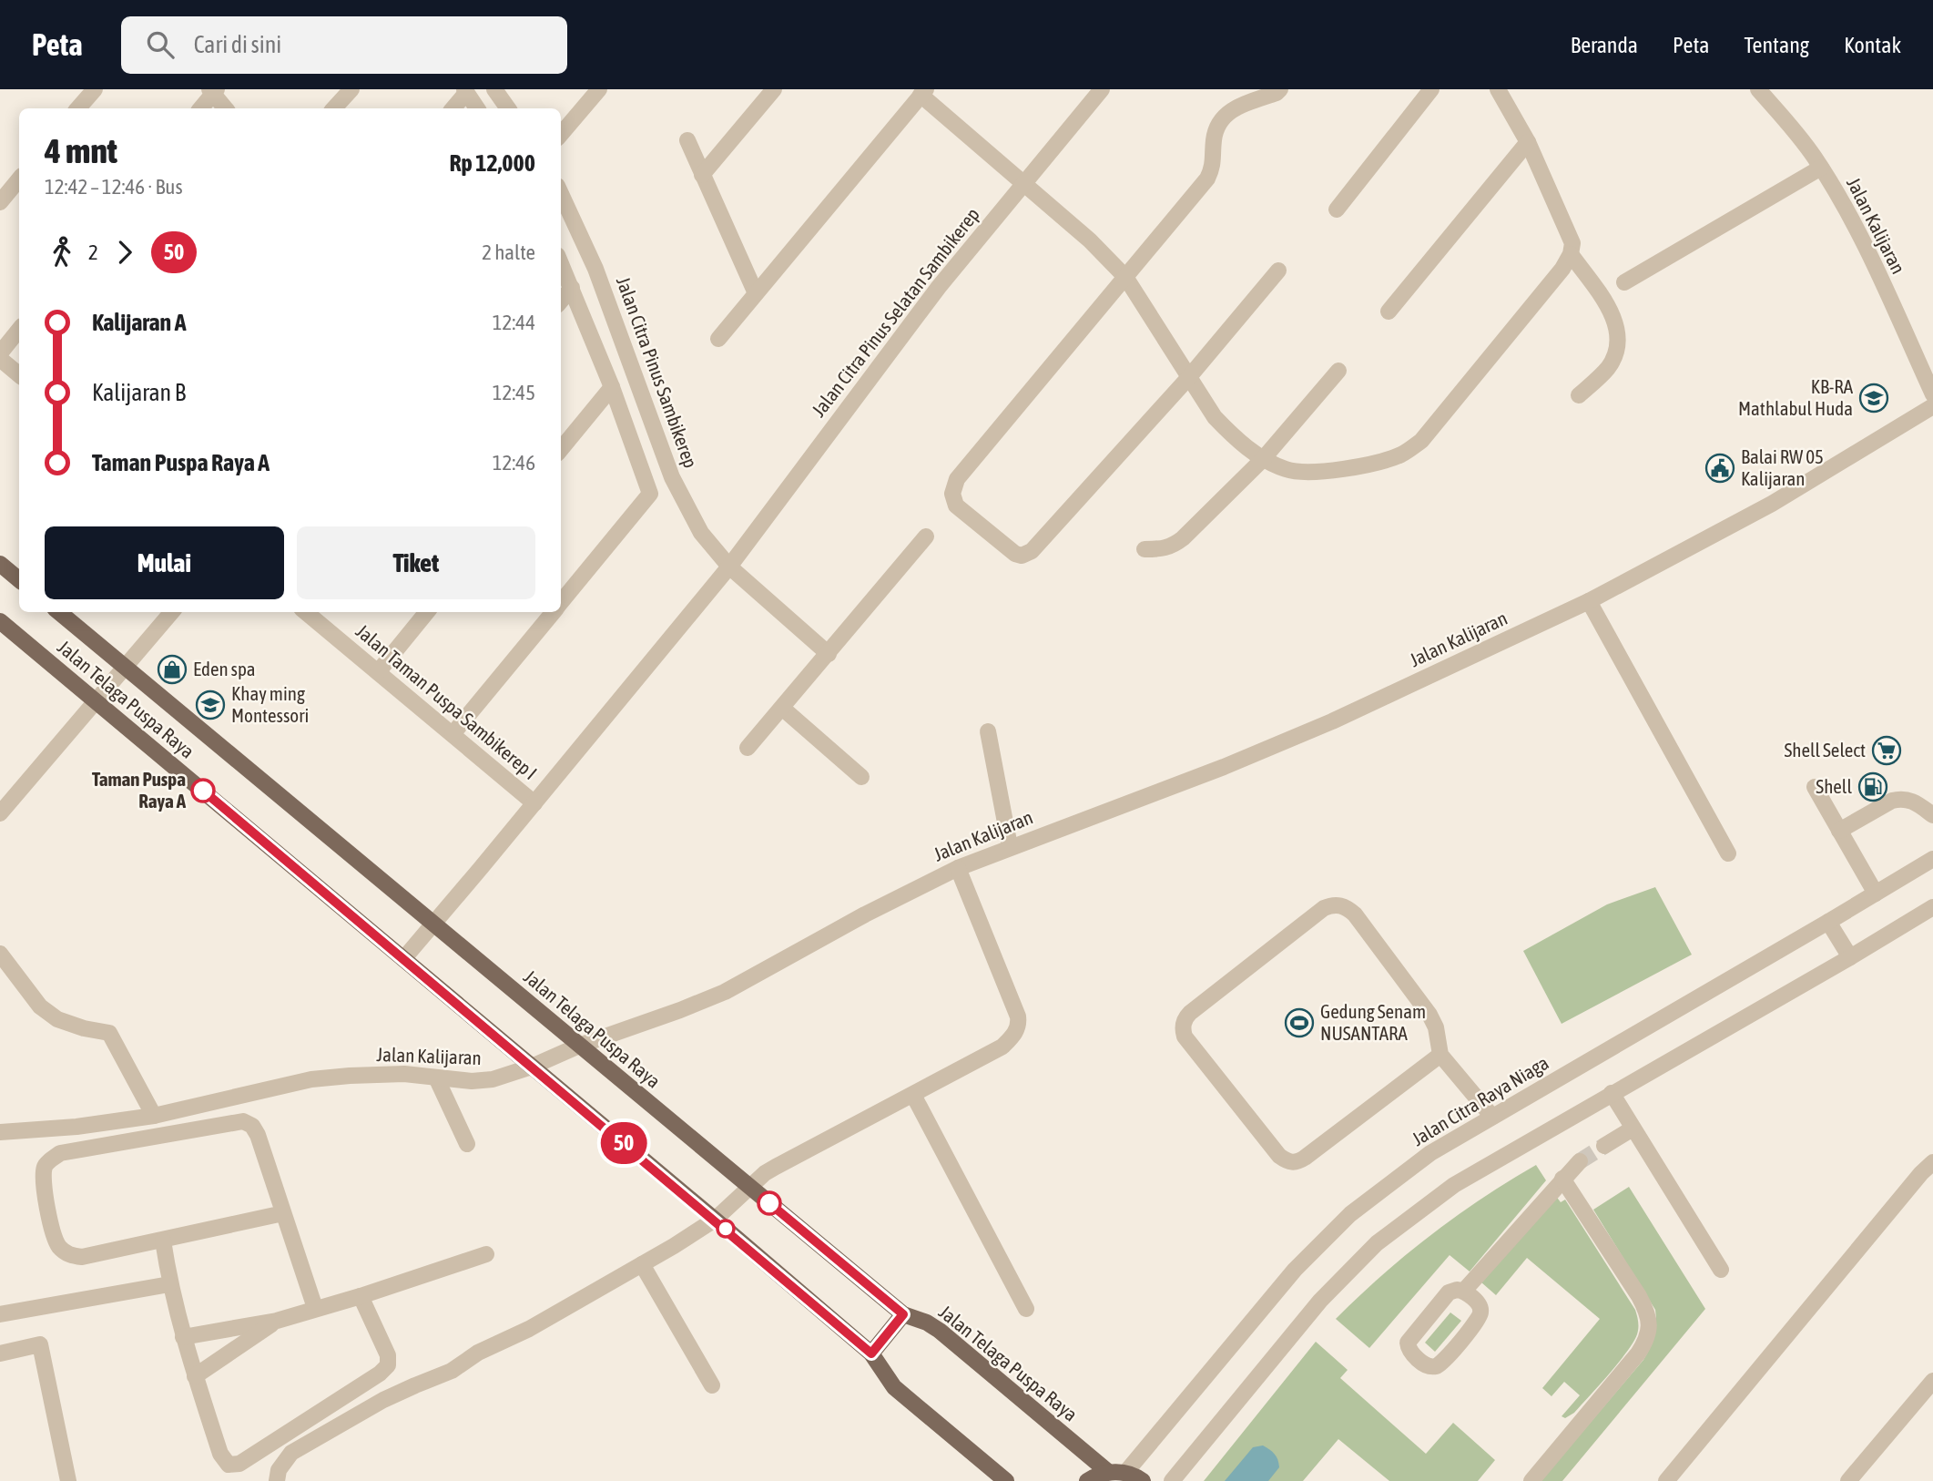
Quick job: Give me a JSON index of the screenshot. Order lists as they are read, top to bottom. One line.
{"streets":{"main road":["Jalan Telaga Puspa Raya"],"street":["Jalan Kalijaran","Jalan Citra Pinus Selatan Sambikerep","Jalan Citra Pinus Sambikerep","Jalan Taman Puspa Sambikerep I","Jalan Citra Raya Niaga"]},"crossings":[["Jalan Kalijaran","Jalan Telaga Puspa Raya"],["Jalan Citra Pinus Selatan Sambikerep","Jalan Citra Pinus Sambikerep"],["Jalan Citra Pinus Selatan Sambikerep","Jalan Telaga Puspa Raya"],["Jalan Citra Pinus Selatan Sambikerep","Jalan Taman Puspa Sambikerep I"]],"places":{"school or university":["KB-RA Mathlabul Huda","Khay ming Montessori"],"public building":["Balai RW 05 Kalijaran"],"shop":["Eden spa"],"supermarket":["Shell Select"],"fuel station":["Shell"],"other":["Taman Puspa Raya A"],"sports":["Gedung Senam NUSANTARA"]},"lines":["bus line 50"],"page":{"header":"Peta","search":"Cari di sini","nav":["Beranda","Peta","Tentang","Kontak"],"on_map":"50","heading":["4 mnt","12:42 – 12:46 · Bus","Rp 12,000"],"legs":["2","50","2 halte"],"list":[{"name":"Kalijaran A","value":"12:44"},{"name":"Kalijaran B","value":"12:45"},{"name":"Taman Puspa Raya A","value":"12:46"}],"buttons":["Mulai","Tiket"]}}
